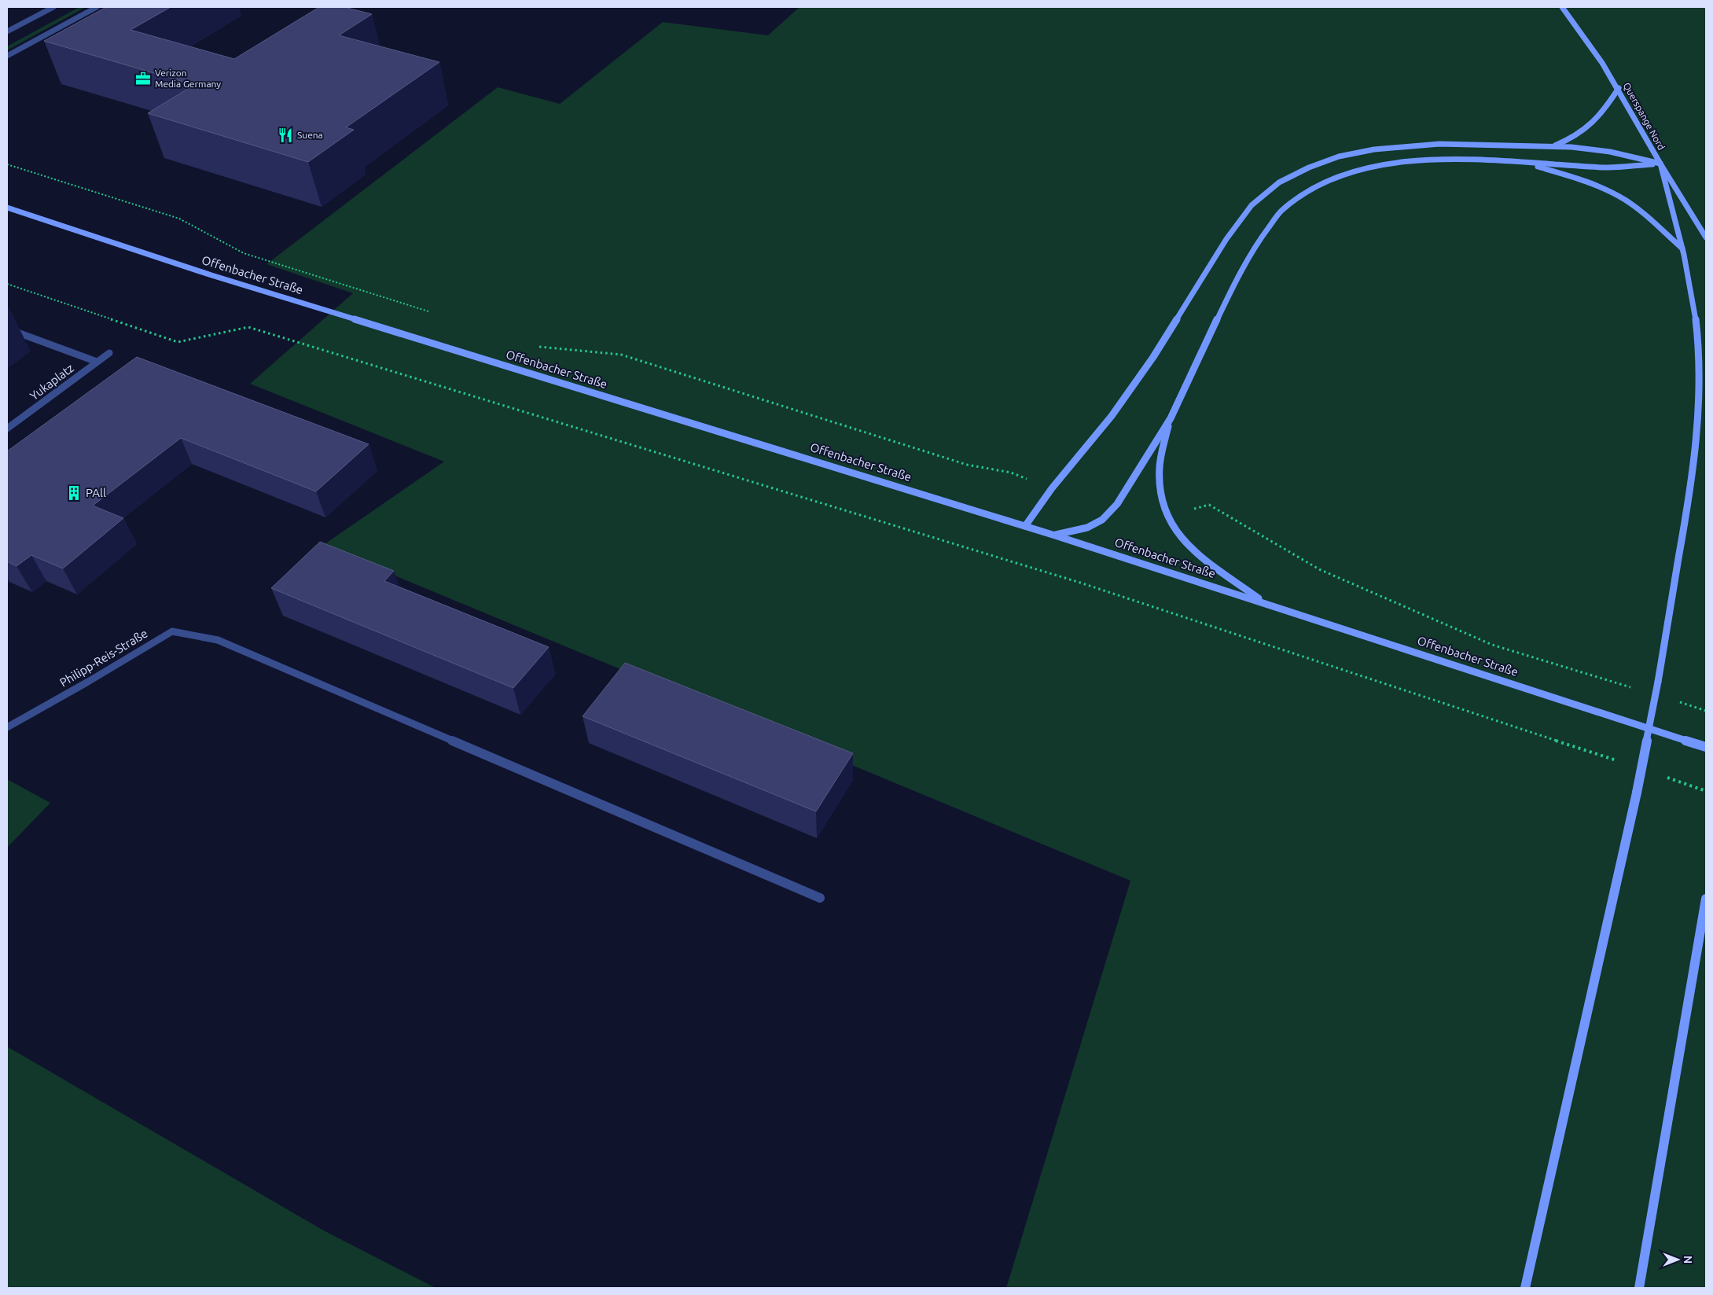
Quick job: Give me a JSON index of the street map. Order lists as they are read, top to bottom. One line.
{"streets":{"main road":["Querspange Nord","Offenbacher Straße"],"street":["Yukaplatz","Philipp-Reis-Straße"]},"places":{"office":["Verizon Media Germany"],"restaurant":["Suena"],"building":["PAll"]},"north":"right"}
